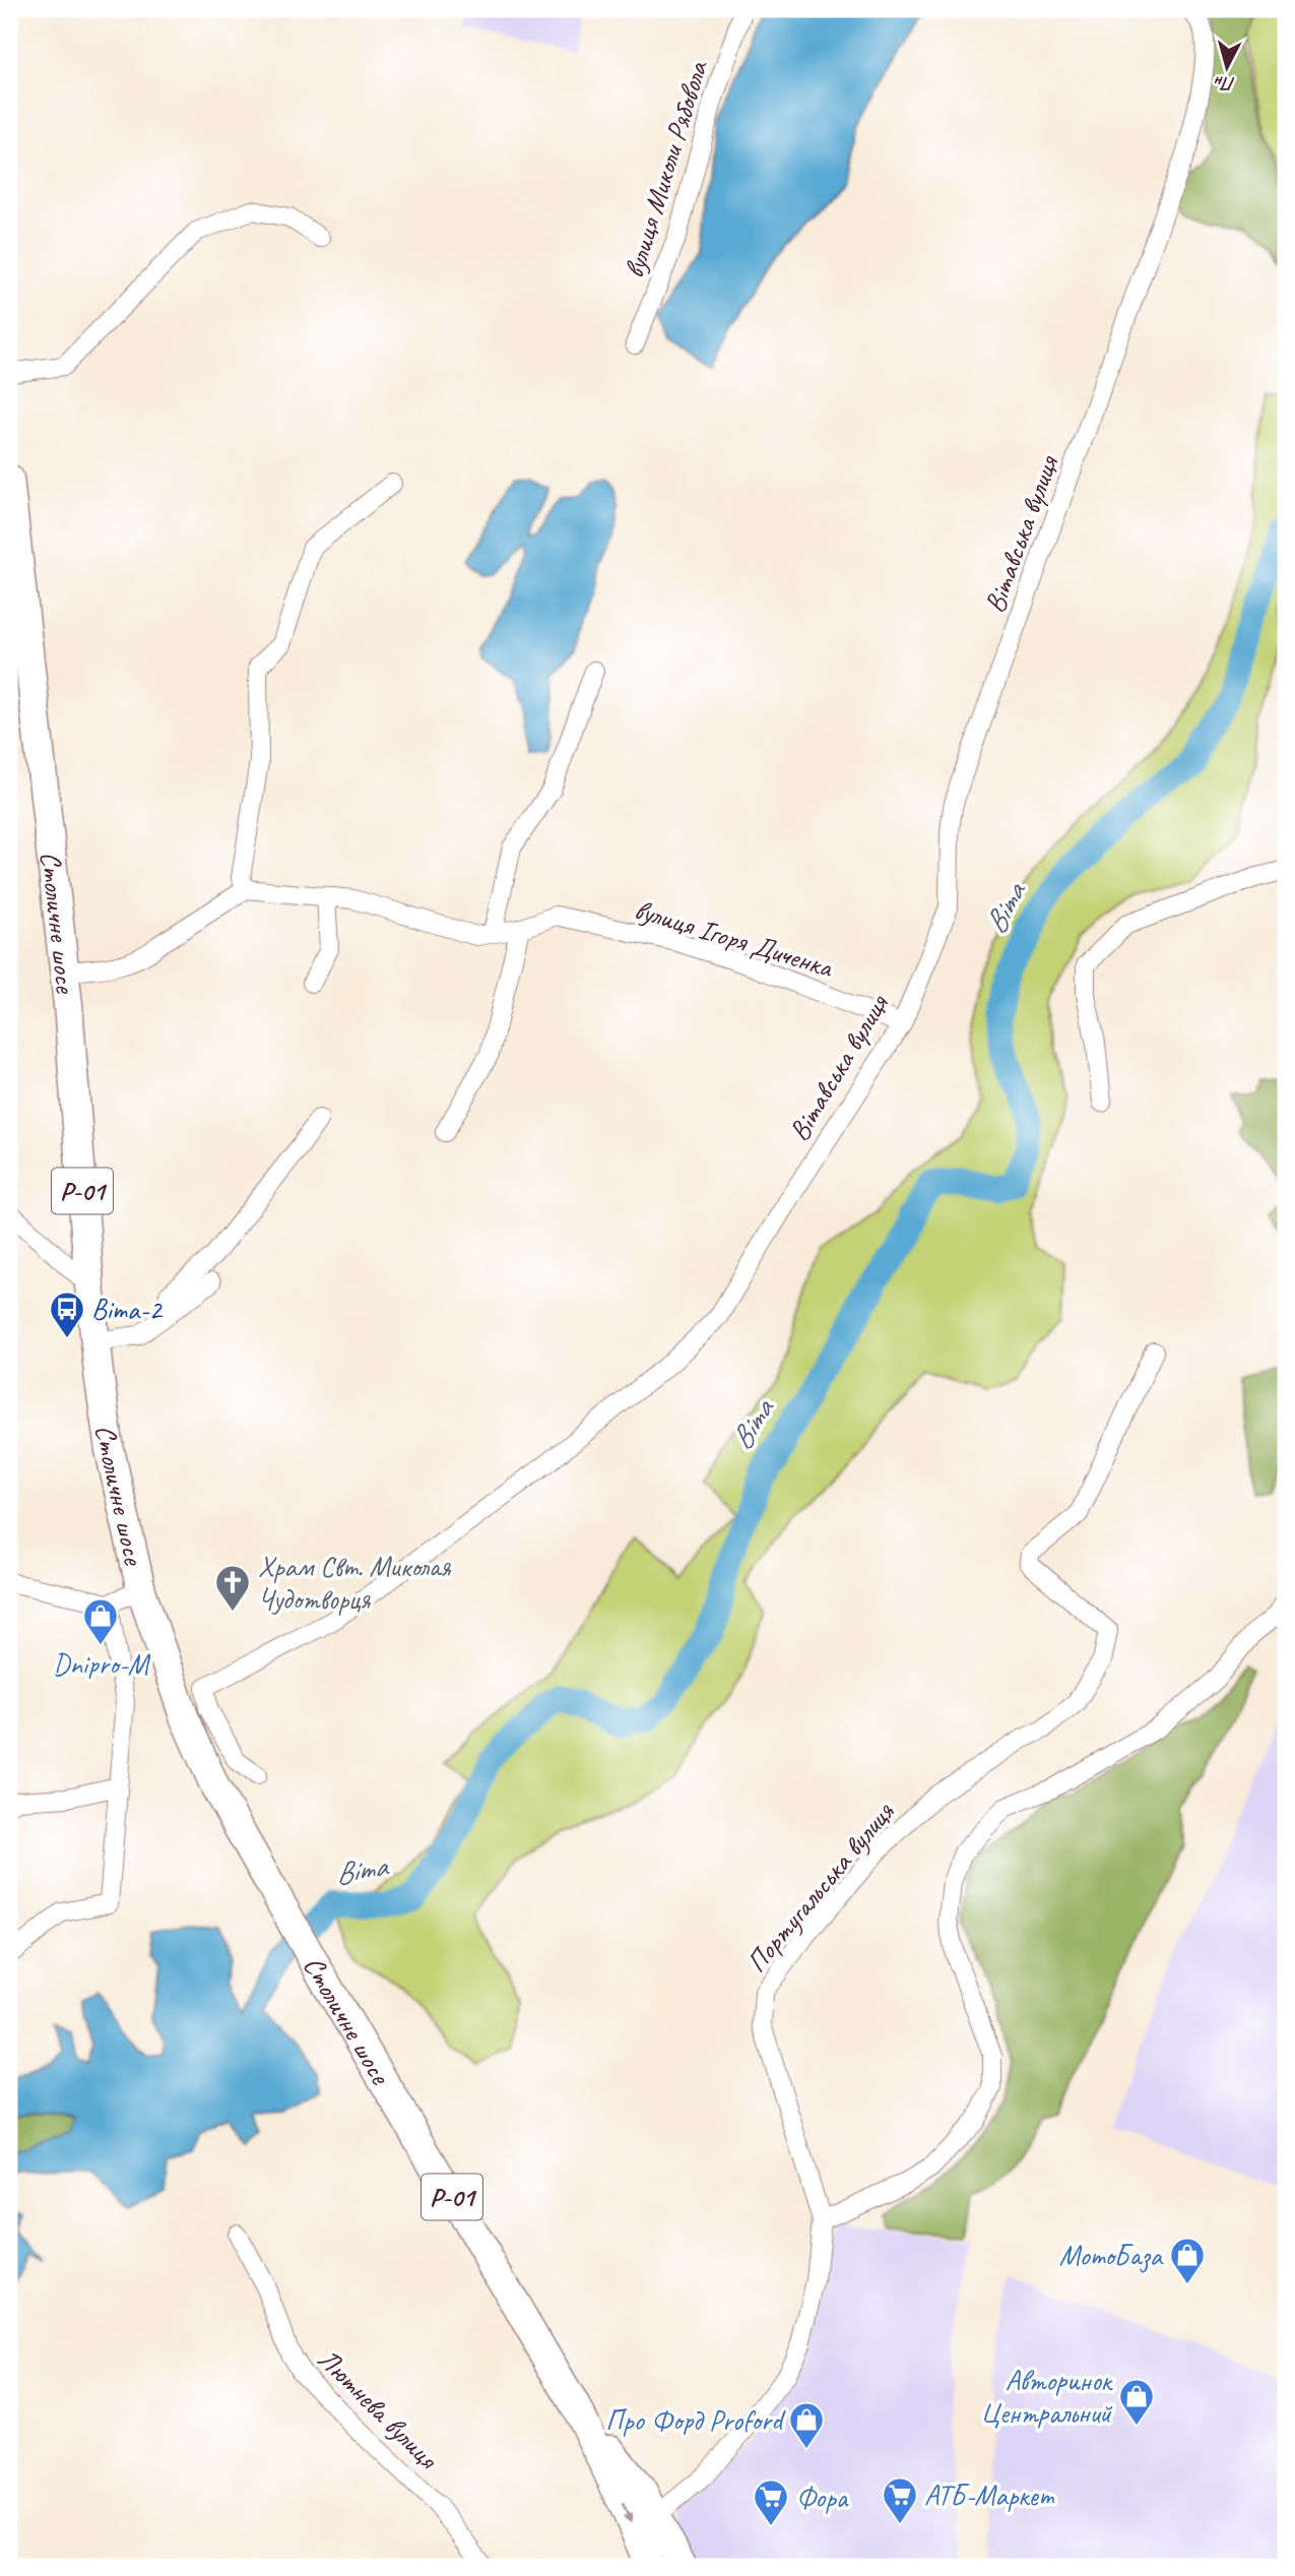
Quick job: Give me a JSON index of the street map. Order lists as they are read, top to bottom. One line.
{"streets":{"main road":["Столичне шосе","Р-01"],"street":["вулиця Миколи Рябовола","Вітавська вулиця","вулиця Ігоря Диченка","Португальська вулиця","Лютнева вулиця"]},"crossings":[["Вітавська вулиця","вулиця Ігоря Диченка"],["Столичне шосе","Португальська вулиця"]],"water":["Віта"],"places":{"bus stop":["Віта-2"],"church":["Храм Свт. Миколая Чудотворця"],"shop":["Dnipro-M","МотоБаза","Авторинок Центральний","Про Форд Proford"],"supermarket":["АТБ-Маркет","Фора"]},"north":"bottom"}
